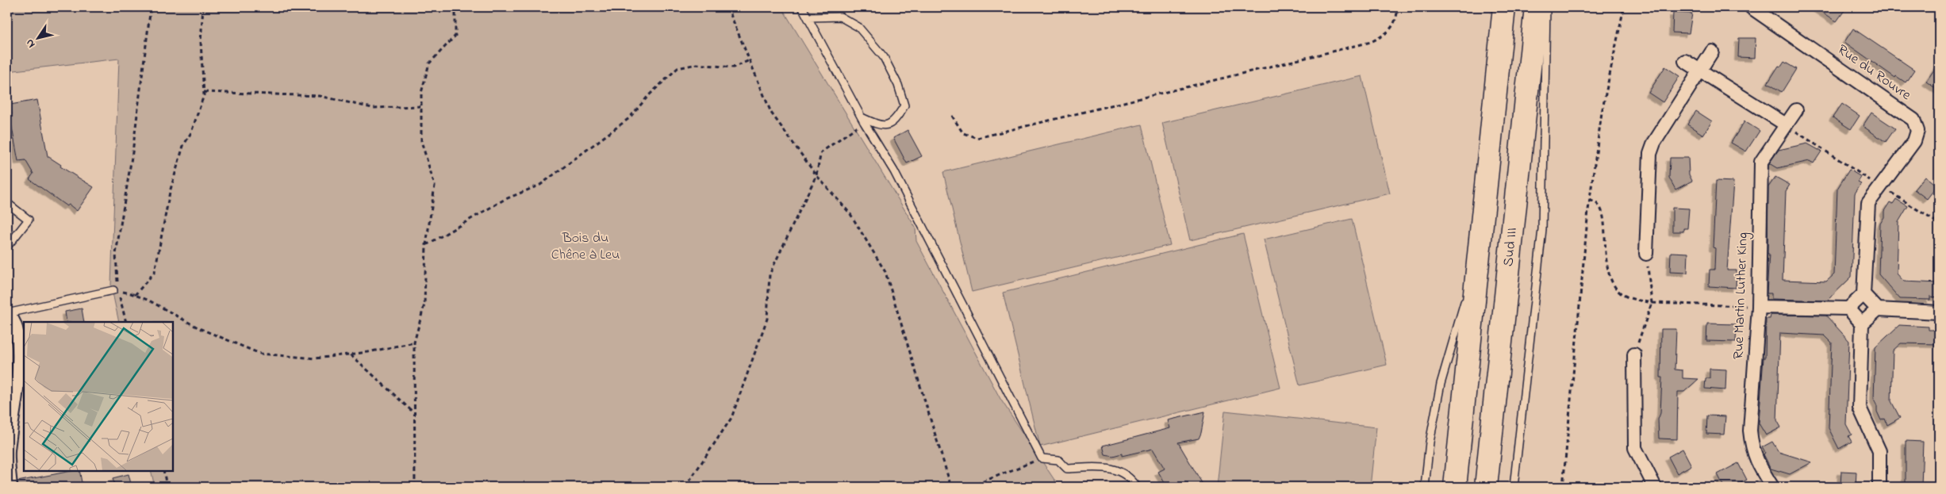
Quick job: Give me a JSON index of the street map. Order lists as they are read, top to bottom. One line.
{"streets":{"highway":["Sud III"],"street":["Rue du Rouvre","Rue Martin Luther King"]},"parks":["Bois du Chêne à Leu"],"north":"bottom left"}
